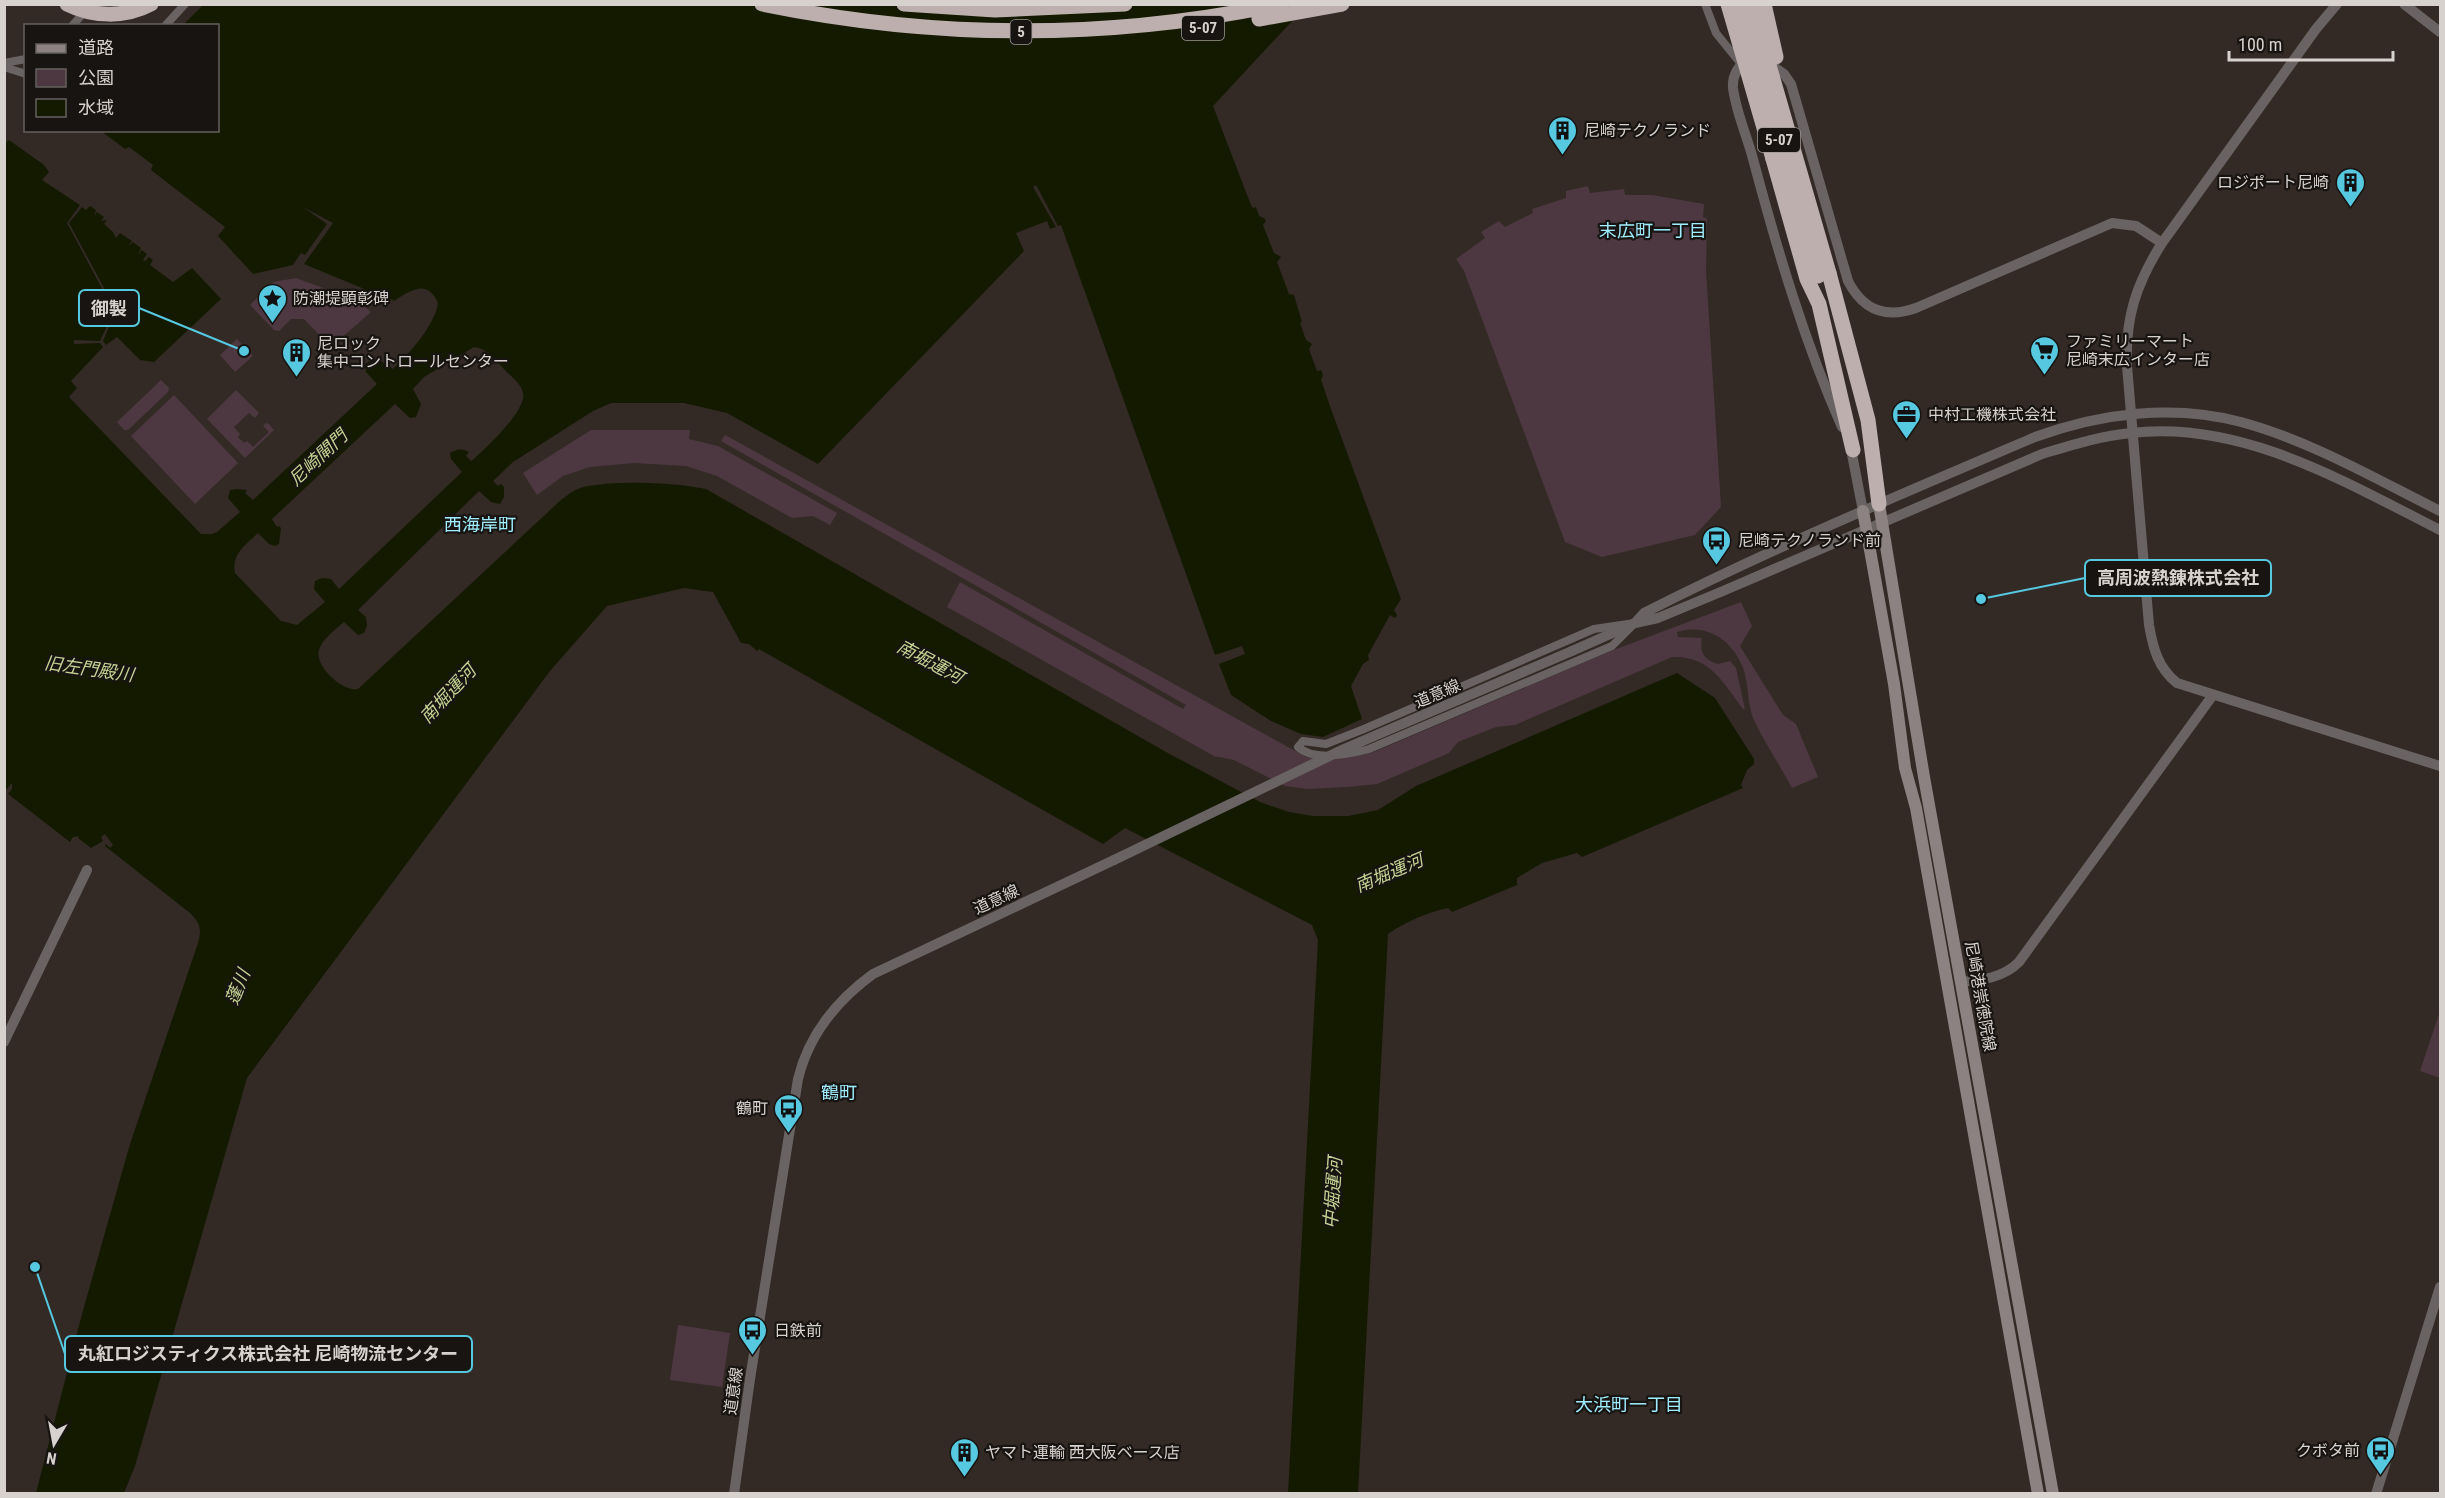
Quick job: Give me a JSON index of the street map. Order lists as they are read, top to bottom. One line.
{"streets":{"highway":["5-07","5"],"main road":["尼崎港崇徳院線"],"street":["道意線"]},"crossings":[["5-07","5"],["5-07","道意線"],["5-07","尼崎港崇徳院線"],["道意線","尼崎港崇徳院線"]],"districts":["末広町一丁目","西海岸町","鶴町","大浜町一丁目"],"water":["尼崎閘門","南堀運河","旧左門殿川","蓬川","中堀運河"],"places":{"building":["尼崎テクノランド","ロジポート尼崎","尼ロック 集中コントロールセンター","ヤマト運輸 西大阪ベース店"],"place":["防潮堤顕彰碑"],"other":["御製","高周波熱錬株式会社","丸紅ロジスティクス株式会社 尼崎物流センター"],"supermarket":["ファミリーマート 尼崎末広インター店"],"office":["中村工機株式会社"],"bus stop":["尼崎テクノランド前","鶴町","日鉄前","クボタ前"]},"legend":["道路","公園","水域"],"scale_bar":"100 m","north":"bottom"}
